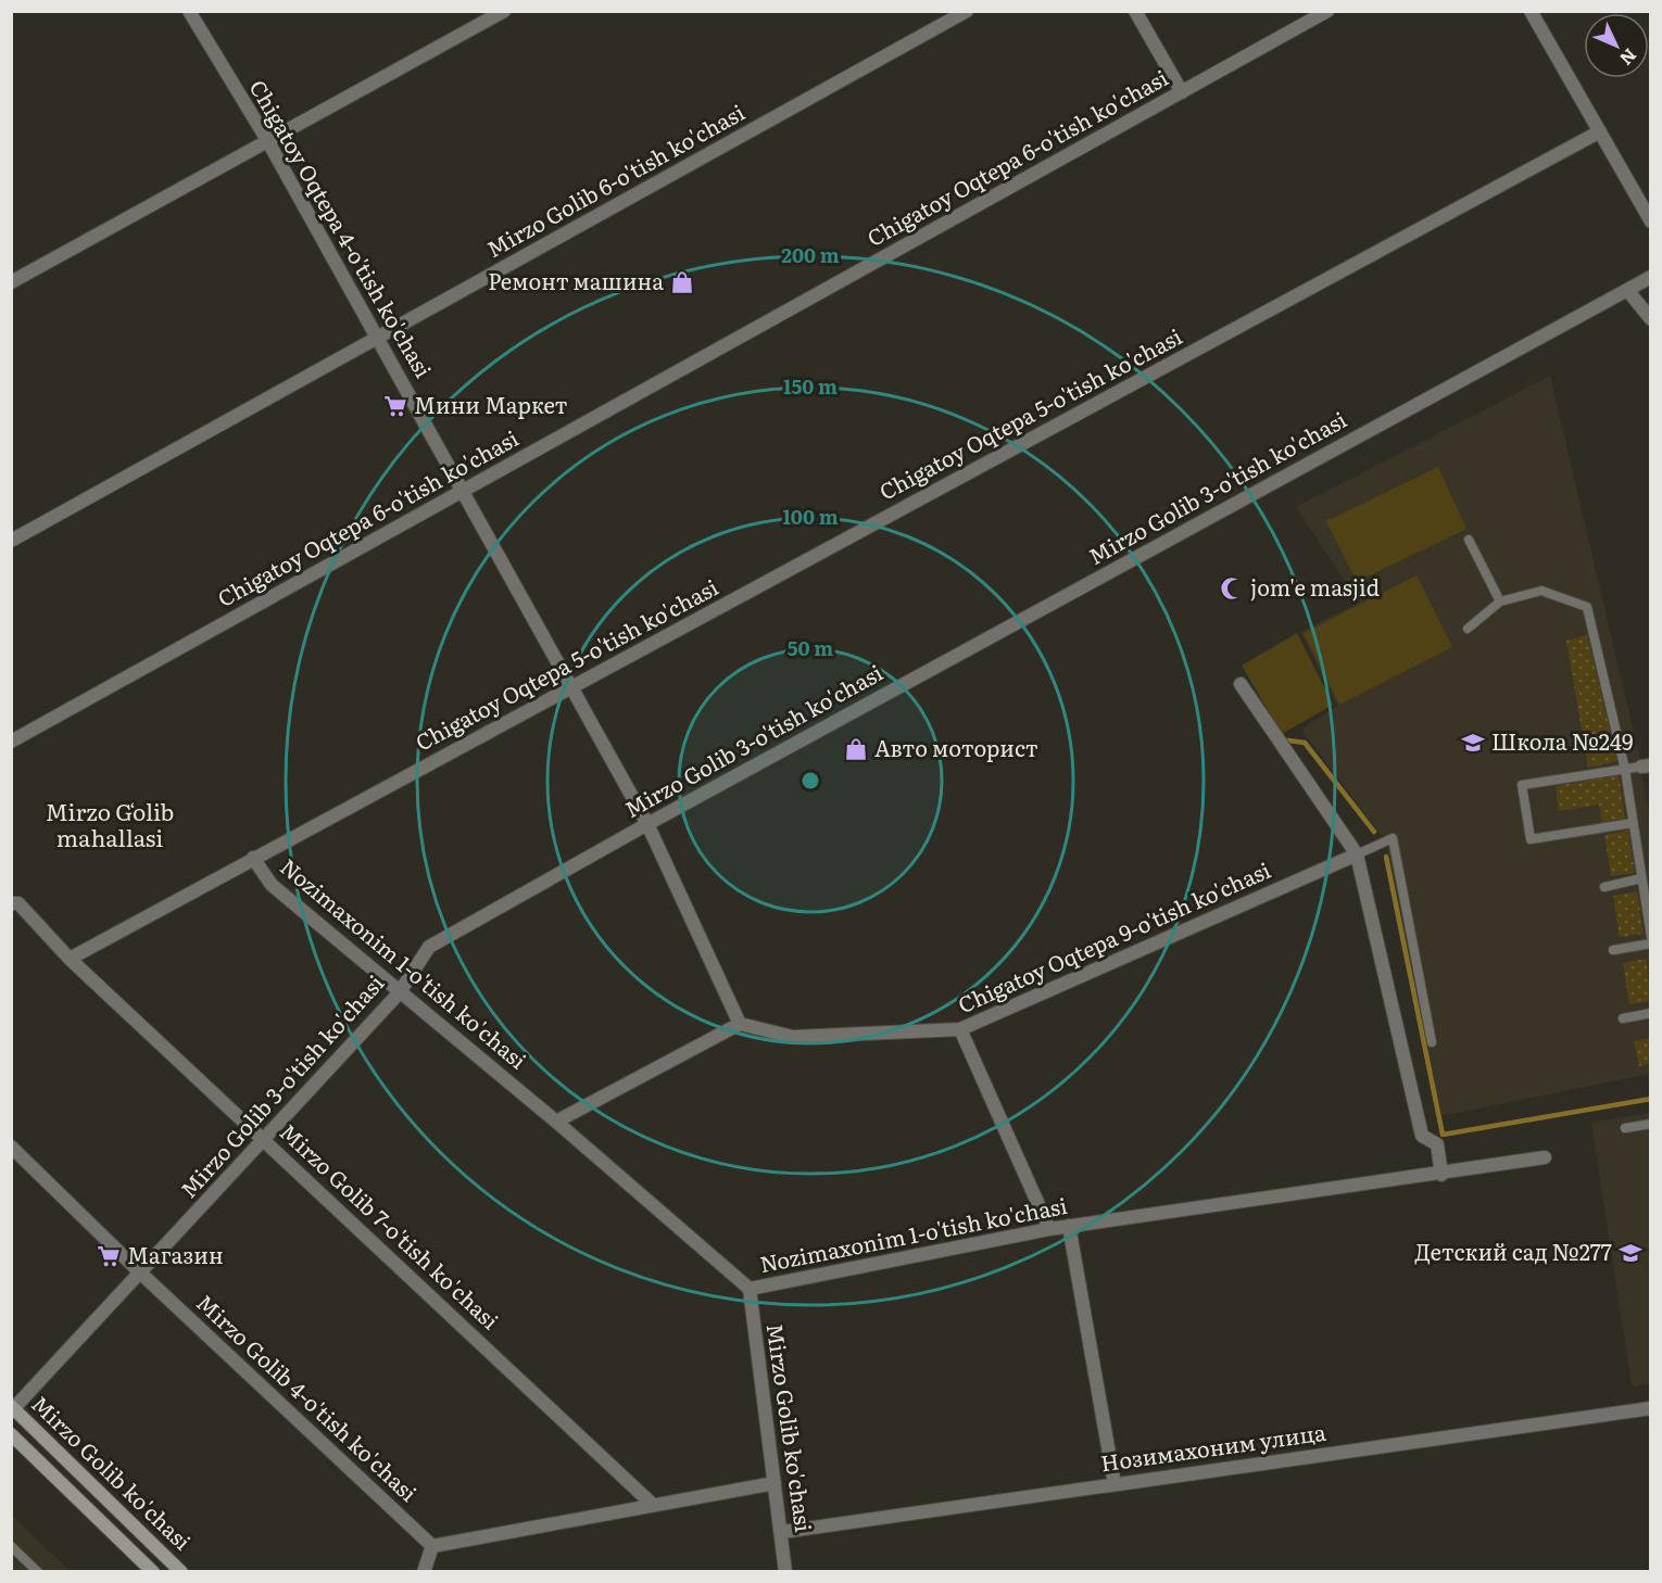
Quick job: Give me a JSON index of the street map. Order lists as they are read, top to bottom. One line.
{"streets":{"main road":["Mirzo Golib ko'chasi"],"street":["Chigatoy Oqtepa 6-o'tish ko'chasi","Mirzo Golib 6-o'tish ko'chasi","Chigatoy Oqtepa 4-o'tish ko'chasi","Chigatoy Oqtepa 5-o'tish ko'chasi","Mirzo Golib 3-o'tish ko'chasi","Chigatoy Oqtepa 9-o'tish ko'chasi","Nozimaxonim 1-o'tish ko'chasi","Mirzo Golib 7-o'tish ko'chasi","Mirzo Golib 4-o'tish ko'chasi","Нозимахоним улица"]},"crossings":[["Chigatoy Oqtepa 6-o'tish ko'chasi","Chigatoy Oqtepa 4-o'tish ko'chasi"],["Mirzo Golib 6-o'tish ko'chasi","Chigatoy Oqtepa 4-o'tish ko'chasi"],["Chigatoy Oqtepa 4-o'tish ko'chasi","Chigatoy Oqtepa 5-o'tish ko'chasi"],["Chigatoy Oqtepa 4-o'tish ko'chasi","Mirzo Golib 3-o'tish ko'chasi"],["Chigatoy Oqtepa 4-o'tish ko'chasi","Chigatoy Oqtepa 9-o'tish ko'chasi"],["Chigatoy Oqtepa 5-o'tish ko'chasi","Nozimaxonim 1-o'tish ko'chasi"],["Chigatoy Oqtepa 5-o'tish ko'chasi","Mirzo Golib 7-o'tish ko'chasi"],["Mirzo Golib 3-o'tish ko'chasi","Nozimaxonim 1-o'tish ko'chasi"],["Mirzo Golib 3-o'tish ko'chasi","Mirzo Golib 7-o'tish ko'chasi"],["Mirzo Golib 3-o'tish ko'chasi","Mirzo Golib 4-o'tish ko'chasi"],["Mirzo Golib 3-o'tish ko'chasi","Mirzo Golib ko'chasi"],["Nozimaxonim 1-o'tish ko'chasi","Mirzo Golib ko'chasi"],["Mirzo Golib ko'chasi","Нозимахоним улица"]],"districts":["Mirzo Gʻolib mahallasi"],"places":{"shop":["Ремонт машина","Авто моторист"],"supermarket":["Мини Маркет","Магазин"],"mosque":["jom'e masjid"],"school or university":["Школа №249","Детский сад №277"]},"north":"bottom right","rings":["200 m","150 m","100 m","50 m"]}
